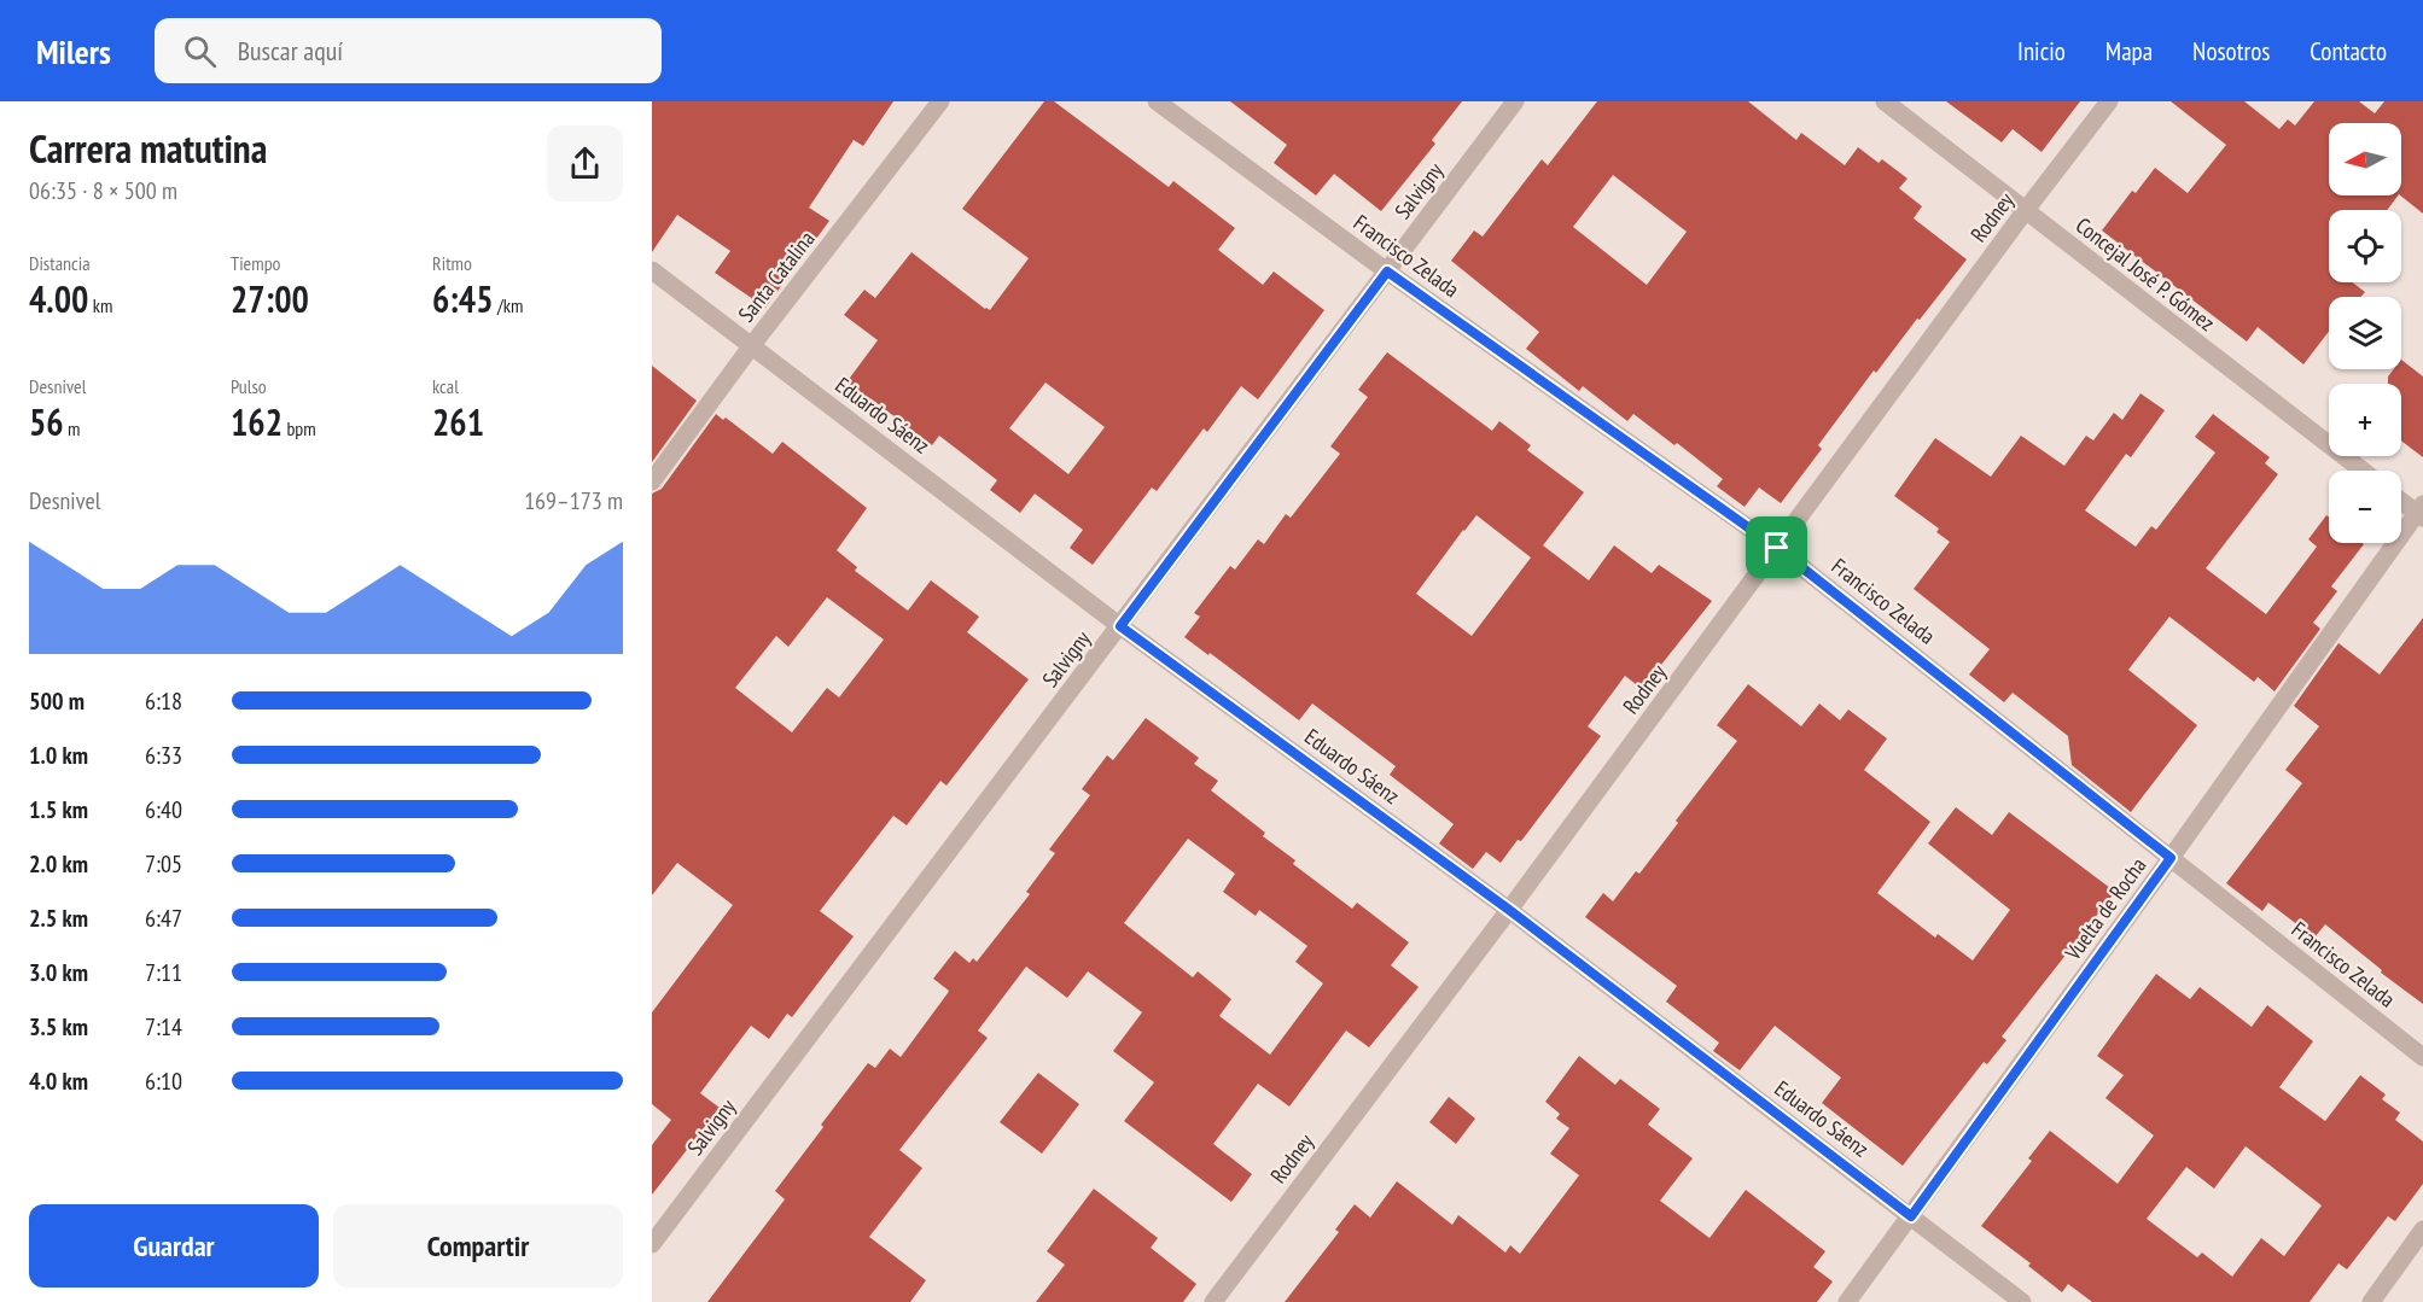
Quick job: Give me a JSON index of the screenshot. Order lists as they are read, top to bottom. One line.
{"streets":{"street":["Salvigny","Rodney","Francisco Zelada","Concejal José P. Gómez","Santa Catalina","Eduardo Sáenz","Vuelta de Rocha"]},"crossings":[["Salvigny","Francisco Zelada"],["Salvigny","Eduardo Sáenz"],["Rodney","Francisco Zelada"],["Rodney","Concejal José P. Gómez"],["Rodney","Eduardo Sáenz"],["Francisco Zelada","Vuelta de Rocha"],["Santa Catalina","Eduardo Sáenz"],["Eduardo Sáenz","Vuelta de Rocha"]],"north":"left","page":{"header":"Milers","search":"Buscar aquí","nav":["Inicio","Mapa","Nosotros","Contacto"],"heading":["Carrera matutina","06:35 · 8 × 500 m"],"map_buttons":["+","−"],"stats":[["Distancia","4.00 km"],["Tiempo","27:00"],["Ritmo","6:45 /km"],["Desnivel","56 m"],["Pulso","162 bpm"],["kcal","261"]],"chart":["Desnivel","169–173 m"],"list":[{"name":"500 m","note":"6:18"},{"name":"1.0 km","note":"6:33"},{"name":"1.5 km","note":"6:40"},{"name":"2.0 km","note":"7:05"},{"name":"2.5 km","note":"6:47"},{"name":"3.0 km","note":"7:11"},{"name":"3.5 km","note":"7:14"},{"name":"4.0 km","note":"6:10"}],"buttons":["Guardar","Compartir"]}}
